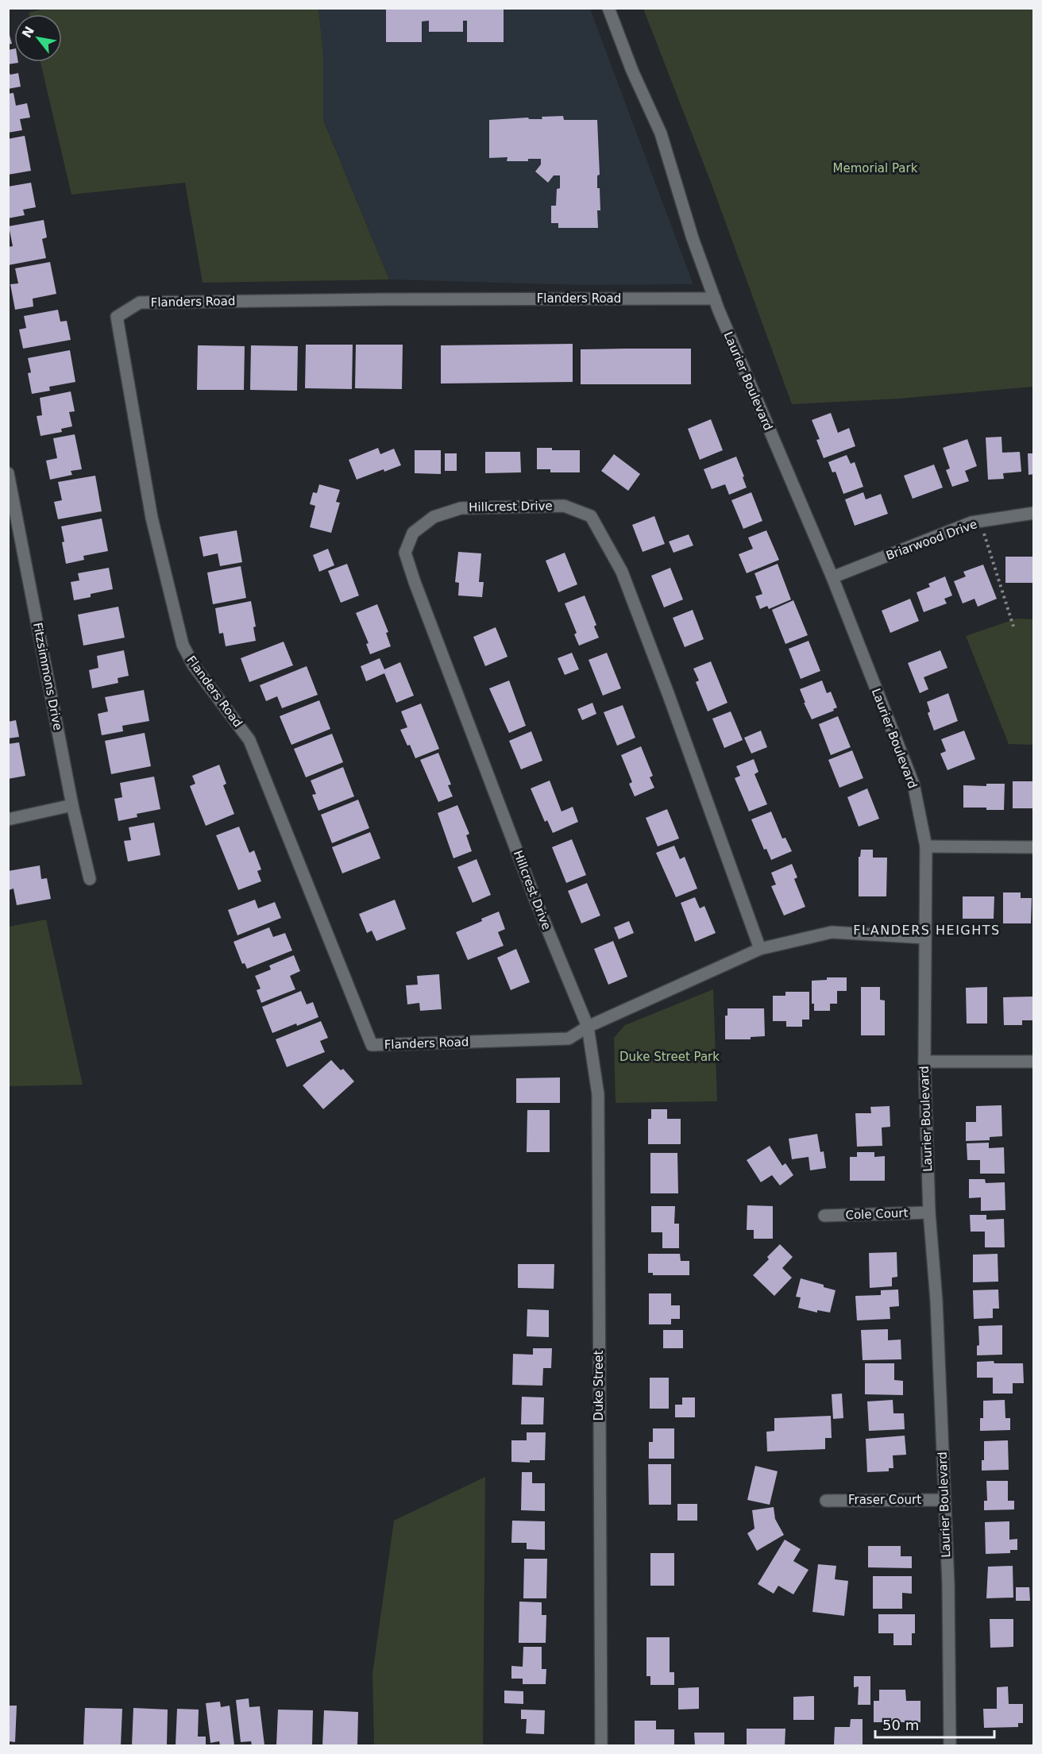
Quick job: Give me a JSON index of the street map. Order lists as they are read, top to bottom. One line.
{"streets":{"street":["Flanders Road","Laurier Boulevard","Hillcrest Drive","Briarwood Drive","Fitzsimmons Drive","Cole Court","Duke Street","Fraser Court"]},"crossings":[["Flanders Road","Laurier Boulevard"],["Flanders Road","Hillcrest Drive"],["Flanders Road","Duke Street"],["Laurier Boulevard","Briarwood Drive"],["Laurier Boulevard","Cole Court"],["Laurier Boulevard","Fraser Court"],["Hillcrest Drive","Duke Street"]],"districts":["FLANDERS HEIGHTS"],"parks":["Memorial Park","Duke Street Park"],"scale_bar":"50 m","north":"top left"}
